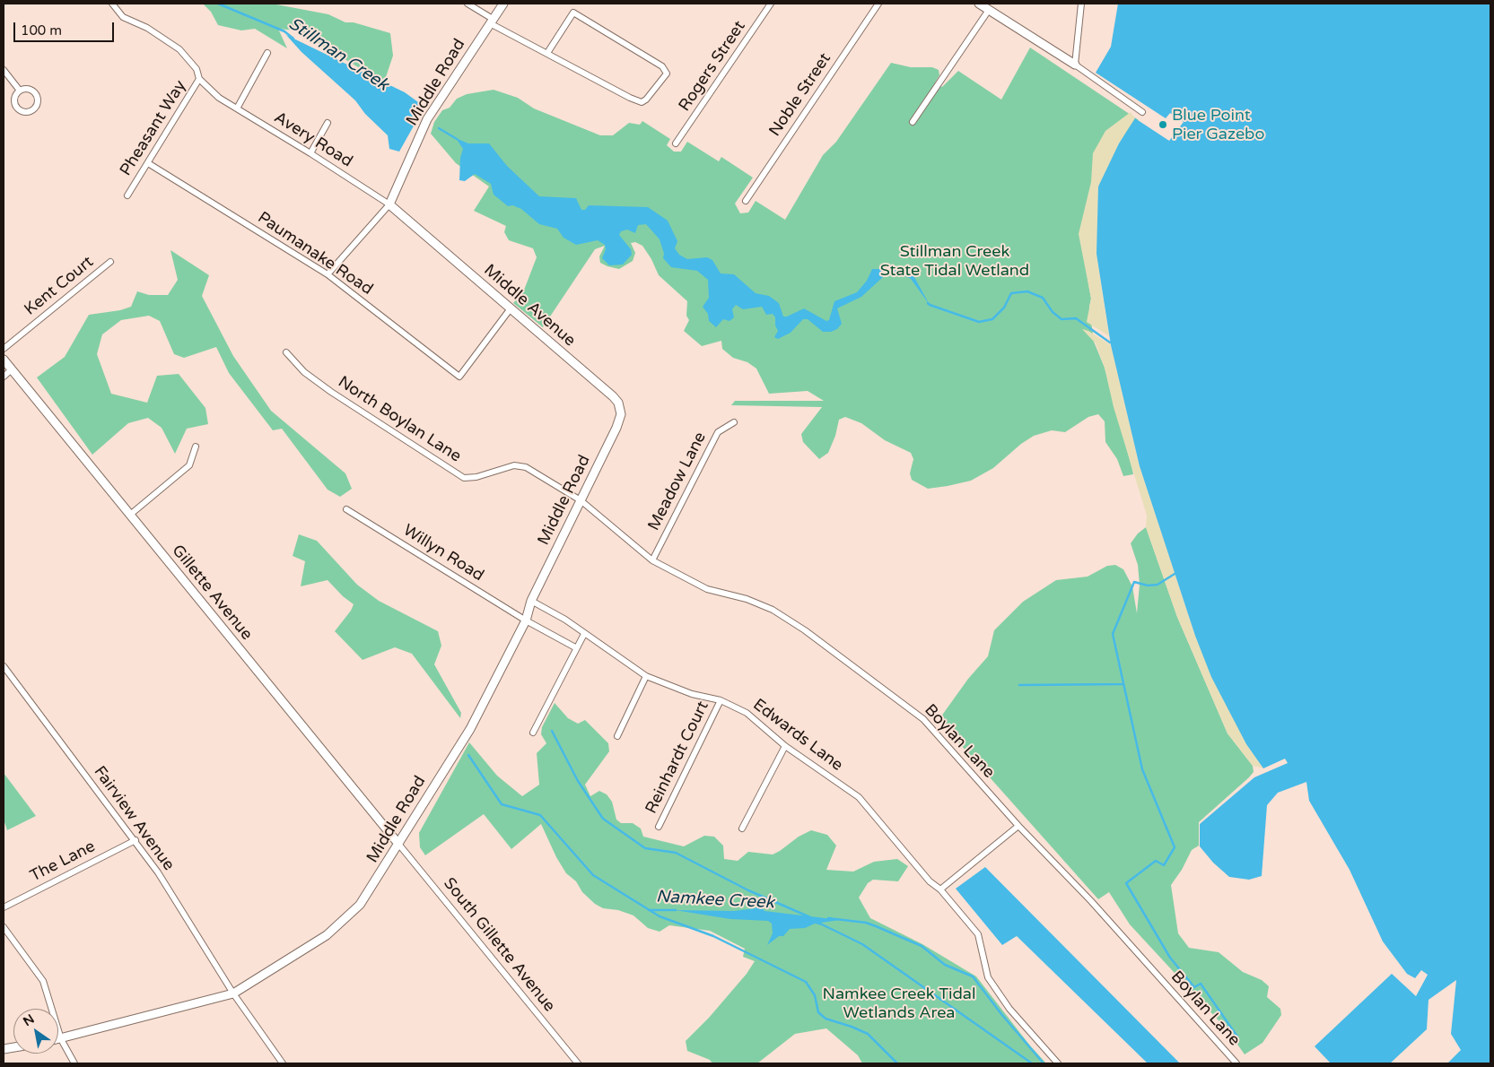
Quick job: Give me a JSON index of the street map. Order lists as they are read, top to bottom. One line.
{"streets":{"main road":["Middle Road","Middle Avenue","Gillette Avenue"],"street":["Rogers Street","Noble Street","Pheasant Way","Avery Road","Paumanake Road","Kent Court","North Boylan Lane","Meadow Lane","Willyn Road","Edwards Lane","Boylan Lane","Reinhardt Court","Fairview Avenue","The Lane","South Gillette Avenue"]},"crossings":[["Middle Road","Avery Road"],["Middle Road","Middle Avenue"],["Middle Road","North Boylan Lane"],["Middle Road","Willyn Road"],["Middle Road","Gillette Avenue"],["Middle Road","Edwards Lane"],["Middle Road","Boylan Lane"],["Middle Road","Fairview Avenue"],["Middle Road","South Gillette Avenue"],["Pheasant Way","Avery Road"],["Pheasant Way","Paumanake Road"],["Avery Road","Middle Avenue"],["Paumanake Road","Middle Avenue"],["North Boylan Lane","Boylan Lane"],["Meadow Lane","Boylan Lane"],["Gillette Avenue","South Gillette Avenue"],["Edwards Lane","Reinhardt Court"],["Fairview Avenue","The Lane"]],"water":["Stillman Creek","Namkee Creek"],"parks":["Stillman Creek State Tidal Wetland","Namkee Creek Tidal Wetlands Area"],"places":["Blue Point Pier Gazebo"],"scale_bar":"100 m","north":"top left"}
